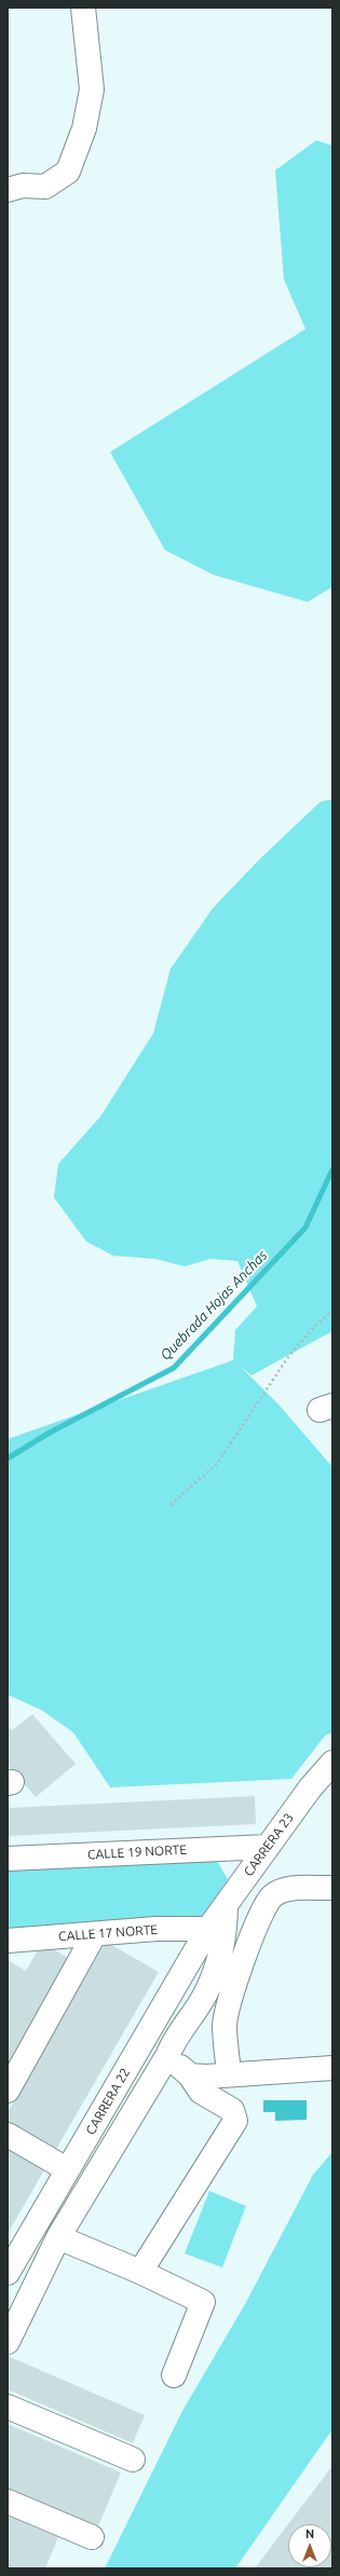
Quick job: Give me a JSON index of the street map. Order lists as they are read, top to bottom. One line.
{"streets":{"street":["CARRERA 23","CALLE 19 NORTE","CALLE 17 NORTE","CARRERA 22"]},"crossings":[["CARRERA 23","CALLE 19 NORTE"],["CARRERA 23","CALLE 17 NORTE"],["CARRERA 23","CARRERA 22"],["CALLE 17 NORTE","CARRERA 22"]],"water":["Quebrada Hojas Anchas"],"north":"top"}
